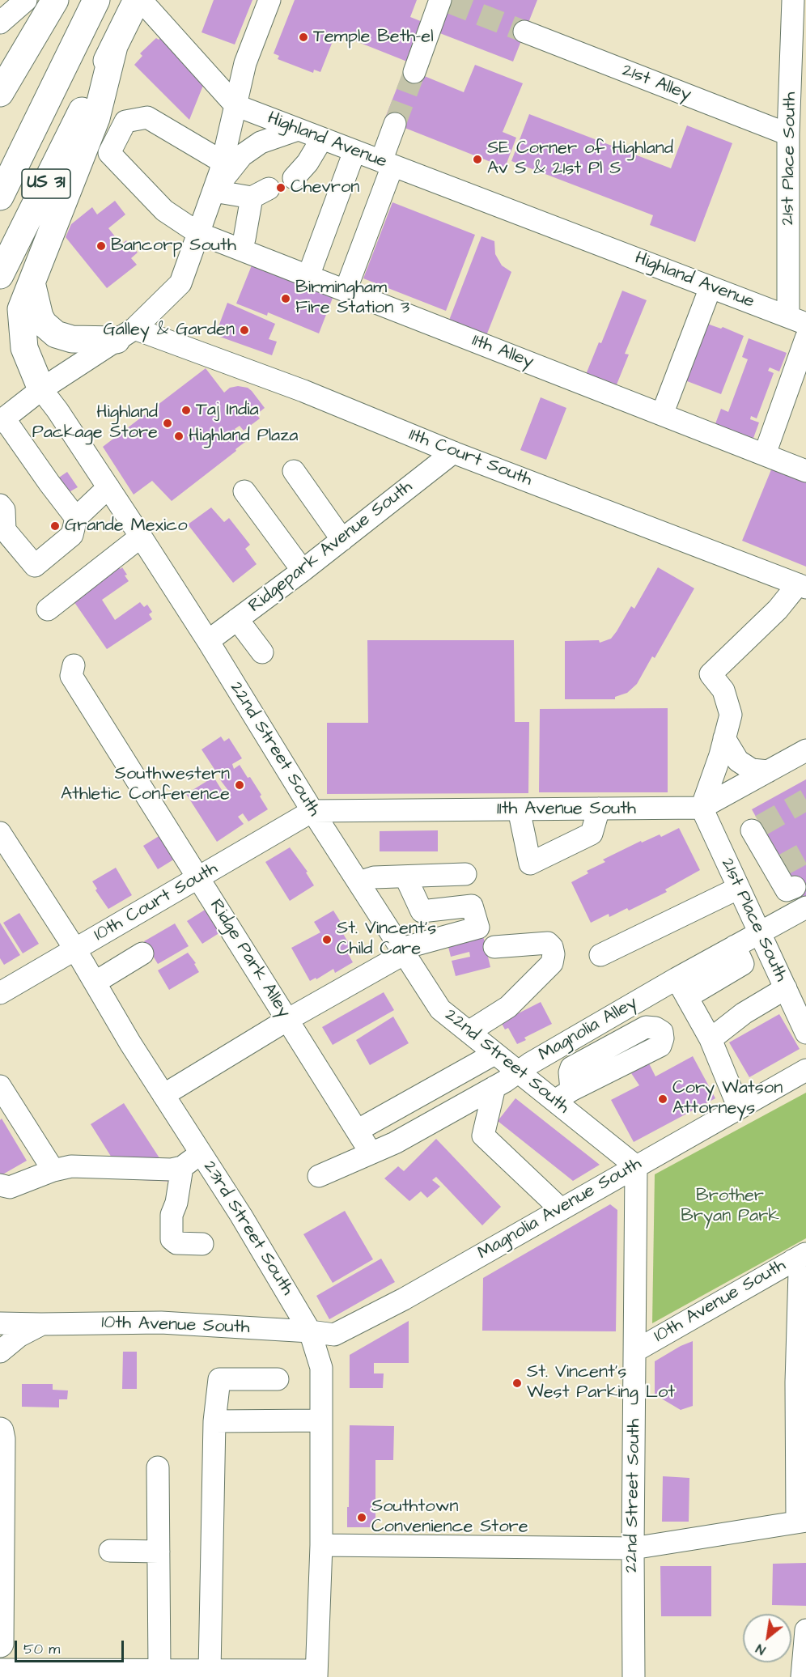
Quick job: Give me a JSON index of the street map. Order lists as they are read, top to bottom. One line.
{"streets":{"main road":["US 31"],"street":["21st Alley","Highland Avenue","21st Place South","11th Alley","11th Court South","Ridgepark Avenue South","22nd Street South","11th Avenue South","10th Court South","Ridge Park Alley","Magnolia Alley","Magnolia Avenue South","23rd Street South","10th Avenue South"]},"crossings":[["21st Alley","21st Place South"],["Highland Avenue","21st Place South"],["21st Place South","11th Avenue South"],["21st Place South","Magnolia Alley"],["11th Court South","Ridgepark Avenue South"],["Ridgepark Avenue South","22nd Street South"],["22nd Street South","11th Avenue South"],["22nd Street South","10th Court South"],["22nd Street South","Magnolia Alley"],["22nd Street South","Magnolia Avenue South"],["22nd Street South","10th Avenue South"],["11th Avenue South","10th Court South"],["10th Court South","Ridge Park Alley"],["10th Court South","23rd Street South"],["Ridge Park Alley","Magnolia Alley"],["Magnolia Avenue South","23rd Street South"],["Magnolia Avenue South","10th Avenue South"],["23rd Street South","10th Avenue South"]],"parks":["Brother Bryan Park"],"places":["Temple Beth-el","SE Corner of Highland Av S & 21st Pl S","Chevron","Bancorp South","Birmingham Fire Station 3","Galley & Garden","Taj India","Highland Package Store","Highland Plaza","Grande Mexico","Southwestern Athletic Conference","St. Vincent's Child Care","Cory Watson Attorneys","St. Vincent's West Parking Lot","Southtown Convenience Store"],"scale_bar":"50 m","north":"bottom left"}
